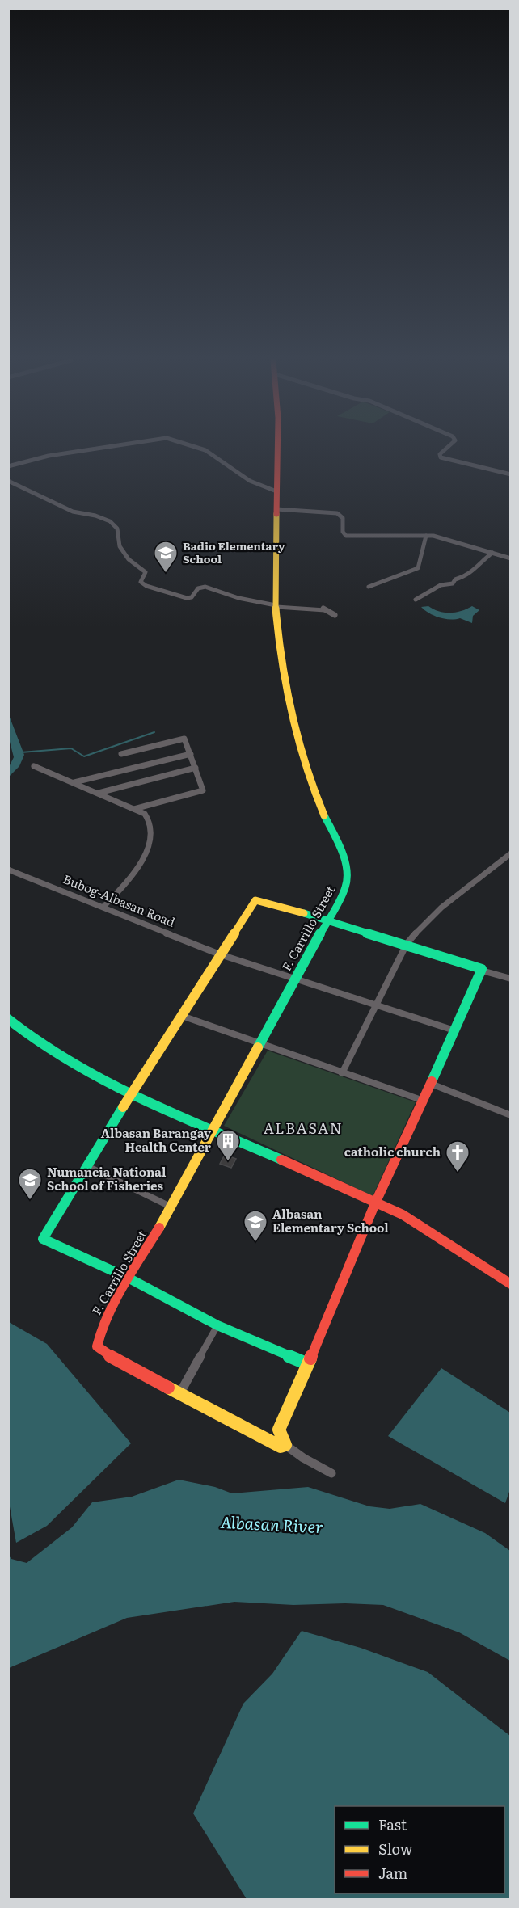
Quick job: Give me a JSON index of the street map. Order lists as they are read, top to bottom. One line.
{"streets":{"street":["Bubog-Albasan Road","F. Carrillo Street"]},"crossings":[["Bubog-Albasan Road","F. Carrillo Street"]],"districts":["ALBASAN"],"water":["Albasan River"],"places":{"school or university":["Badio Elementary School","Numancia National School of Fisheries","Albasan Elementary School"],"building":["Albasan Barangay Health Center"],"church":["catholic church"]},"legend":["Fast","Slow","Jam"]}
